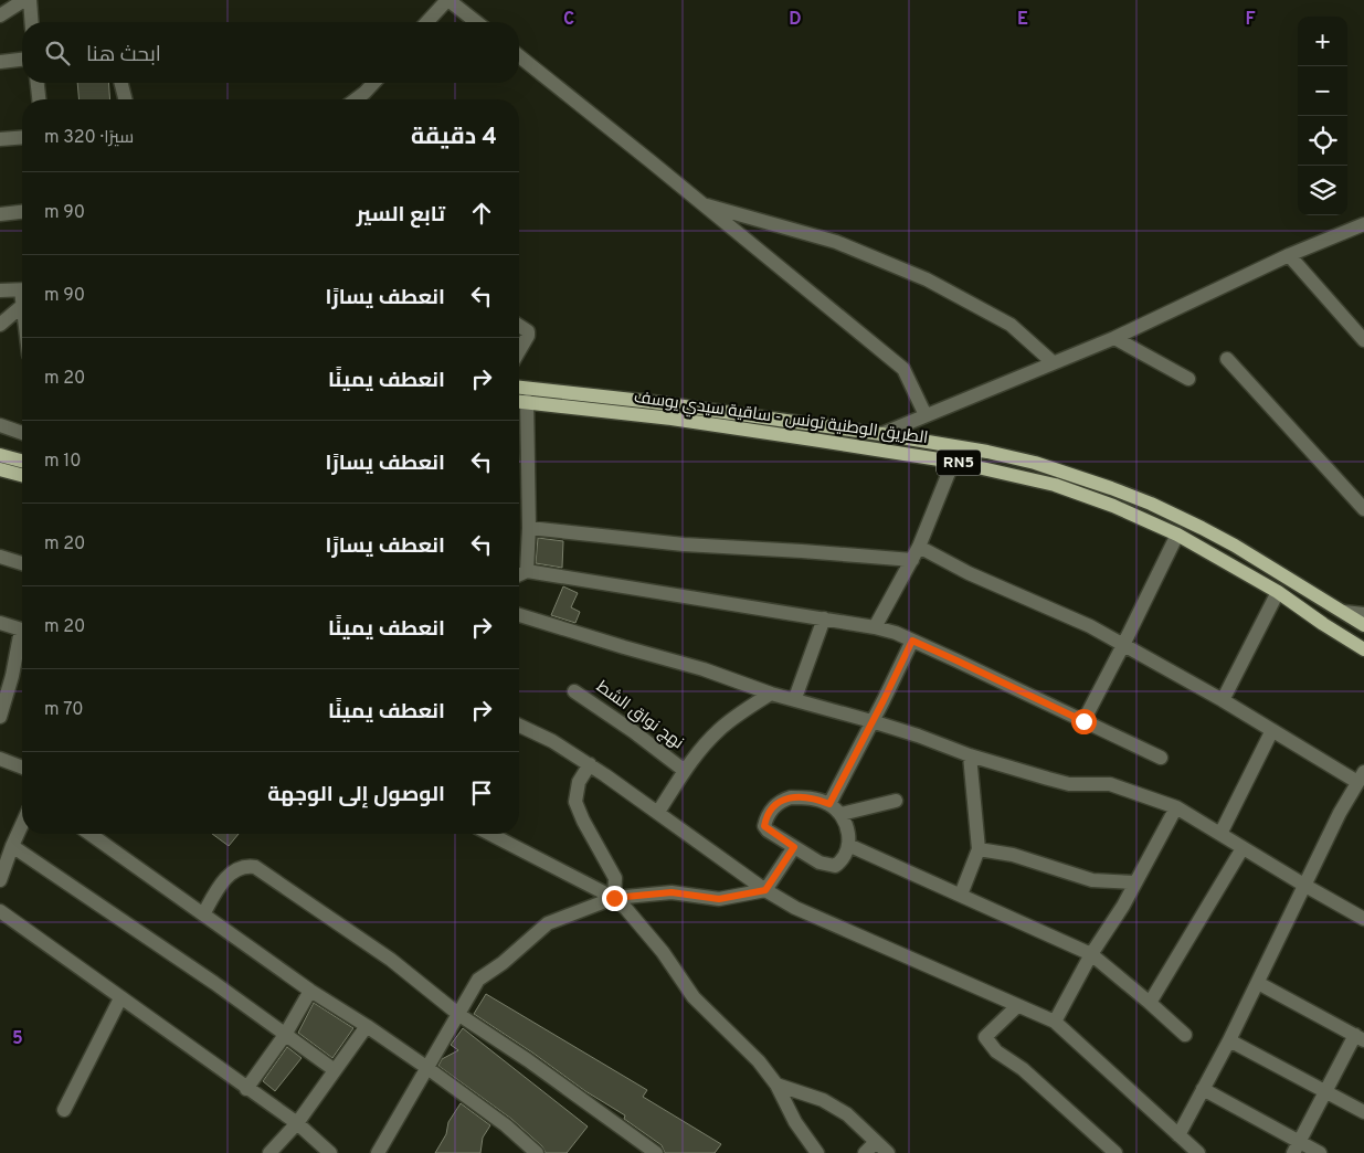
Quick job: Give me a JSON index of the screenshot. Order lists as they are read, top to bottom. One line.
{"streets":{"main road":["الطريق الوطنية تونس - ساقية سيدي يوسف","RN5"],"street":["نهج نواق الشط"]},"page":{"map_buttons":["+","−"],"search":"ابحث هنا","heading":["4 دقيقة","سيرًا · 320 m"],"list":[["تابع السير","90 m"],["انعطف يسارًا","90 m"],["انعطف يمينًا","20 m"],["انعطف يسارًا","10 m"],["انعطف يسارًا","20 m"],["انعطف يمينًا","20 m"],["انعطف يمينًا","70 m"],"الوصول إلى الوجهة"]},"grid":{"columns":["C","D","E","F"],"rows":["5"]}}
